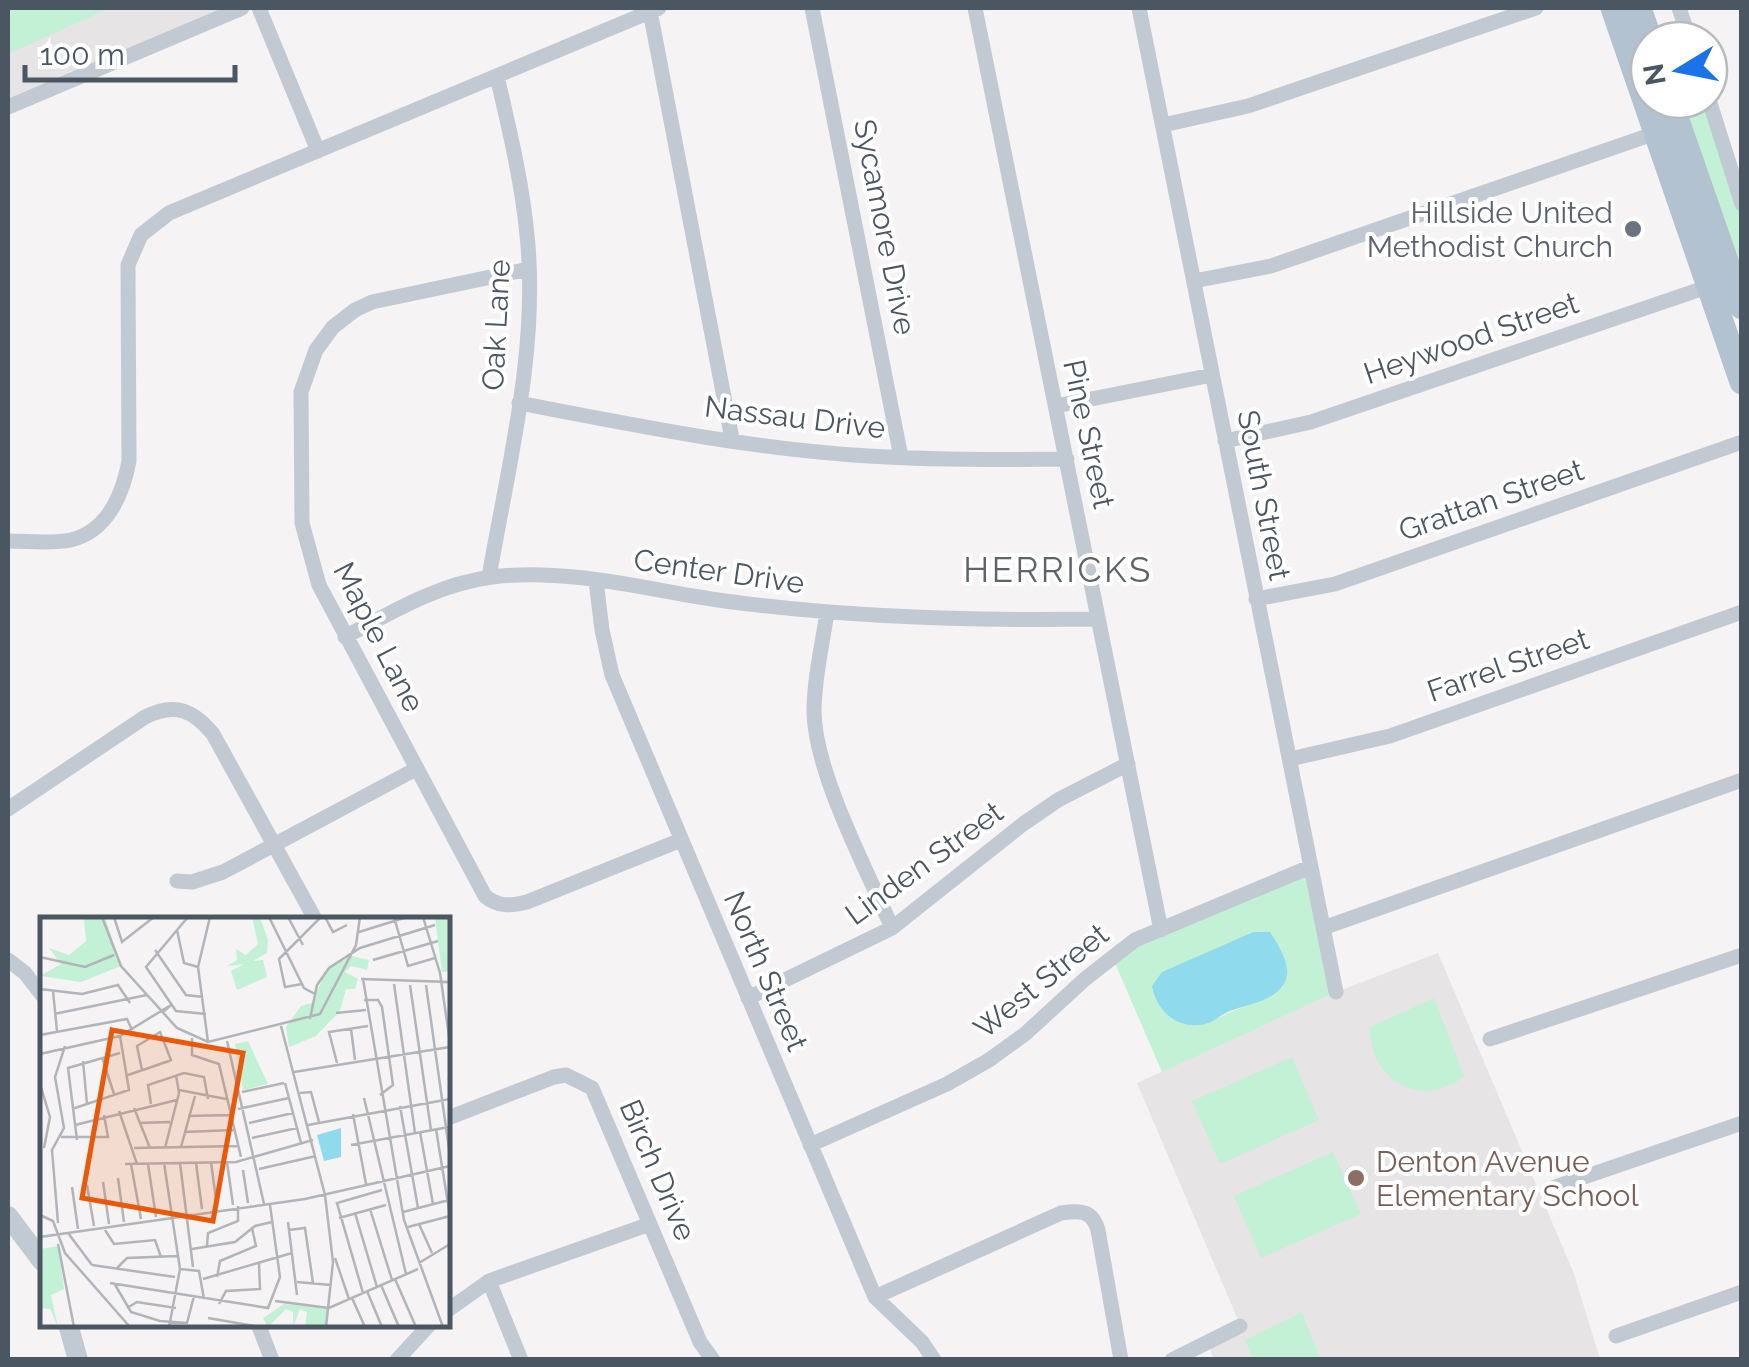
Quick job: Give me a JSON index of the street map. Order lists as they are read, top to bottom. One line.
{"streets":{"street":["Sycamore Drive","Oak Lane","Heywood Street","Nassau Drive","Pine Street","South Street","Grattan Street","Center Drive","Maple Lane","Farrel Street","Linden Street","North Street","West Street","Birch Drive"]},"crossings":[["Sycamore Drive","Nassau Drive"],["Oak Lane","Nassau Drive"],["Oak Lane","Center Drive"],["Oak Lane","Maple Lane"],["Heywood Street","South Street"],["Nassau Drive","Pine Street"],["Pine Street","Center Drive"],["Pine Street","Linden Street"],["Pine Street","West Street"],["South Street","Grattan Street"],["South Street","Farrel Street"],["South Street","West Street"],["Center Drive","Maple Lane"],["Center Drive","North Street"],["Maple Lane","North Street"],["Linden Street","North Street"],["North Street","West Street"]],"districts":["HERRICKS"],"places":["Hillside United Methodist Church","Denton Avenue Elementary School"],"scale_bar":"100 m","north":"left"}
